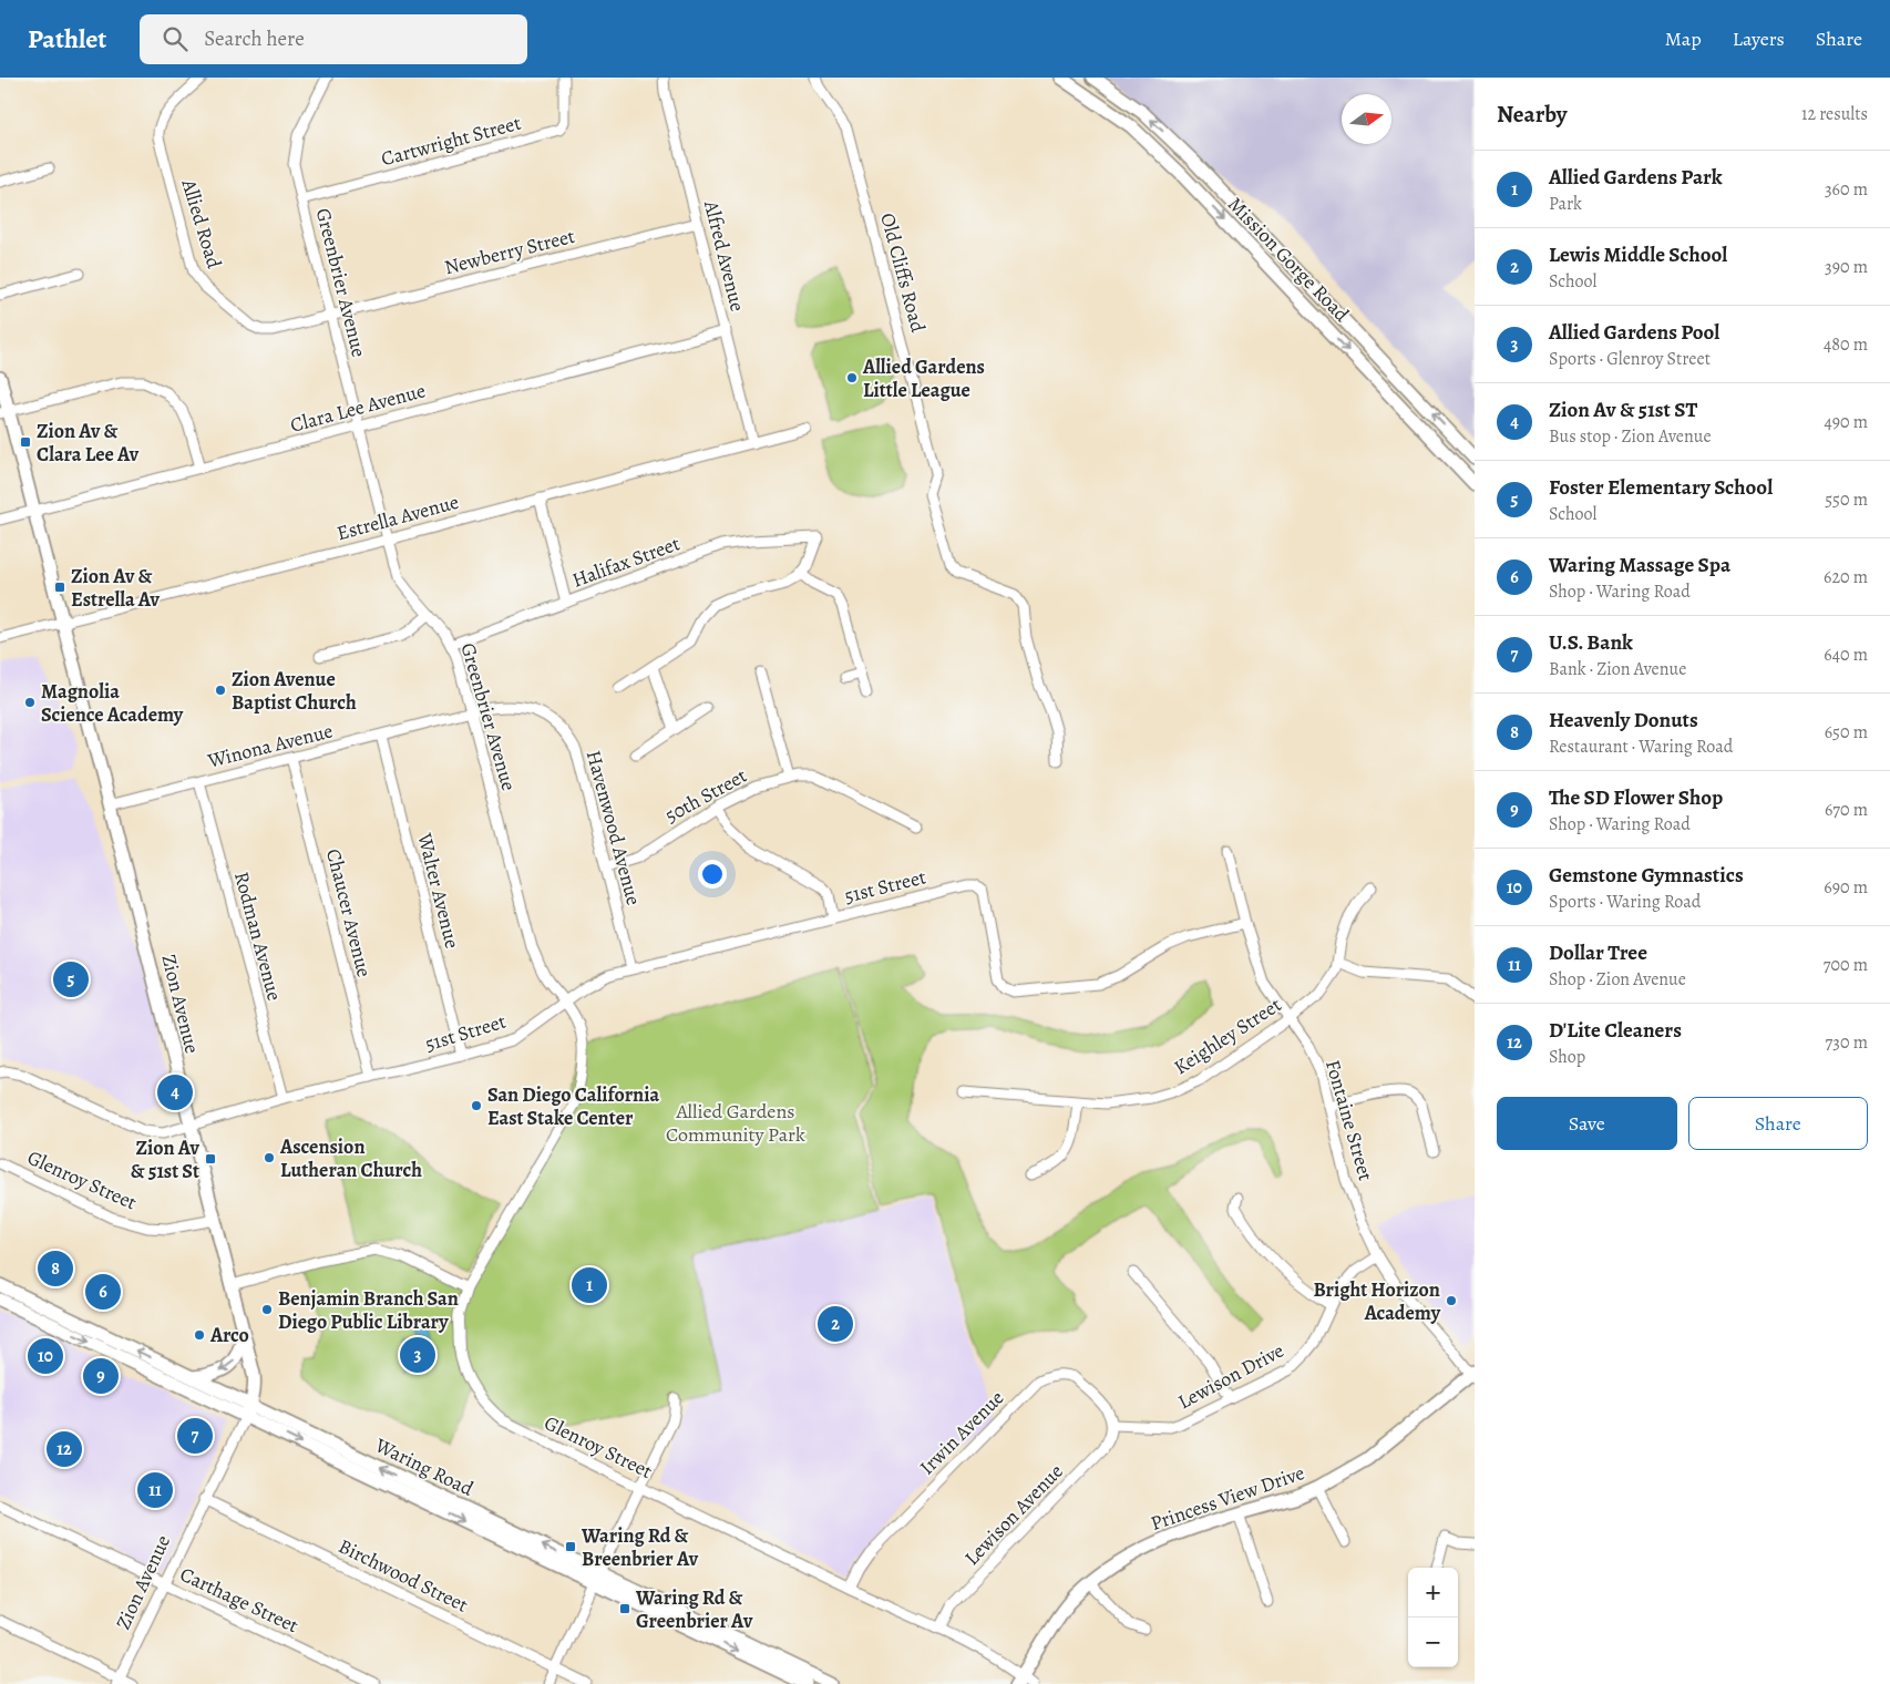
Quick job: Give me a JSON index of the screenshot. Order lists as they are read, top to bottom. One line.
{"streets":{"main road":["Mission Gorge Road","Zion Avenue","Waring Road","Princess View Drive"],"street":["Cartwright Street","Allied Road","Newberry Street","Alfred Avenue","Old Cliffs Road","Greenbrier Avenue","Clara Lee Avenue","Estrella Avenue","Halifax Street","Winona Avenue","50th Street","Havenwood Avenue","51st Street","Walter Avenue","Chaucer Avenue","Rodman Avenue","Keighley Street","Fontaine Street","Glenroy Street","Lewison Drive","Irwin Avenue","Lewison Avenue","Birchwood Street","Carthage Street"]},"crossings":[["Cartwright Street","Greenbrier Avenue"],["Allied Road","Newberry Street"],["Allied Road","Greenbrier Avenue"],["Newberry Street","Alfred Avenue"],["Newberry Street","Greenbrier Avenue"],["Alfred Avenue","Clara Lee Avenue"],["Alfred Avenue","Estrella Avenue"],["Greenbrier Avenue","Clara Lee Avenue"],["Greenbrier Avenue","Estrella Avenue"],["Greenbrier Avenue","Halifax Street"],["Greenbrier Avenue","Winona Avenue"],["Greenbrier Avenue","Havenwood Avenue"],["Greenbrier Avenue","51st Street"],["Greenbrier Avenue","Glenroy Street"],["Clara Lee Avenue","Zion Avenue"],["Estrella Avenue","Zion Avenue"],["Winona Avenue","Havenwood Avenue"],["Winona Avenue","Walter Avenue"],["Winona Avenue","Chaucer Avenue"],["Winona Avenue","Rodman Avenue"],["Winona Avenue","Zion Avenue"],["50th Street","Havenwood Avenue"],["Havenwood Avenue","51st Street"],["51st Street","Walter Avenue"],["51st Street","Chaucer Avenue"],["51st Street","Rodman Avenue"],["51st Street","Zion Avenue"],["51st Street","Fontaine Street"],["Zion Avenue","Glenroy Street"],["Zion Avenue","Waring Road"],["Zion Avenue","Birchwood Street"],["Zion Avenue","Carthage Street"],["Keighley Street","Fontaine Street"],["Fontaine Street","Lewison Drive"],["Fontaine Street","Princess View Drive"],["Glenroy Street","Irwin Avenue"],["Glenroy Street","Princess View Drive"],["Glenroy Street","Lewison Avenue"],["Lewison Drive","Irwin Avenue"],["Lewison Drive","Lewison Avenue"],["Irwin Avenue","Lewison Avenue"]],"parks":["Allied Gardens Community Park"],"places":{"other":["Allied Gardens Little League","Zion Avenue Baptist Church","Magnolia Science Academy","San Diego California East Stake Center","Ascension Lutheran Church","Bright Horizon Academy","Benjamin Branch San Diego Public Library","Arco"],"transit":["Zion Av & Clara Lee Av","Zion Av & Estrella Av","Zion Av & 51st St","Waring Rd & Breenbrier Av","Waring Rd & Greenbrier Av"]},"north":"right","page":{"header":"Pathlet","search":"Search here","nav":["Map","Layers","Share"],"heading":["Nearby","12 results"],"list":[{"mark":"1","name":"Allied Gardens Park","note":"Park","value":"360 m"},{"mark":"2","name":"Lewis Middle School","note":"School","value":"390 m"},{"mark":"3","name":"Allied Gardens Pool","note":"Sports · Glenroy Street","value":"480 m"},{"mark":"4","name":"Zion Av & 51st ST","note":"Bus stop · Zion Avenue","value":"490 m"},{"mark":"5","name":"Foster Elementary School","note":"School","value":"550 m"},{"mark":"6","name":"Waring Massage Spa","note":"Shop · Waring Road","value":"620 m"},{"mark":"7","name":"U.S. Bank","note":"Bank · Zion Avenue","value":"640 m"},{"mark":"8","name":"Heavenly Donuts","note":"Restaurant · Waring Road","value":"650 m"},{"mark":"9","name":"The SD Flower Shop","note":"Shop · Waring Road","value":"670 m"},{"mark":"10","name":"Gemstone Gymnastics","note":"Sports · Waring Road","value":"690 m"},{"mark":"11","name":"Dollar Tree","note":"Shop · Zion Avenue","value":"700 m"},{"mark":"12","name":"D'Lite Cleaners","note":"Shop","value":"730 m"}],"pins":["5","4","8","1","6","2","3","10","9","7","12","11"],"buttons":["Save","Share"],"map_buttons":["+","−"]}}
